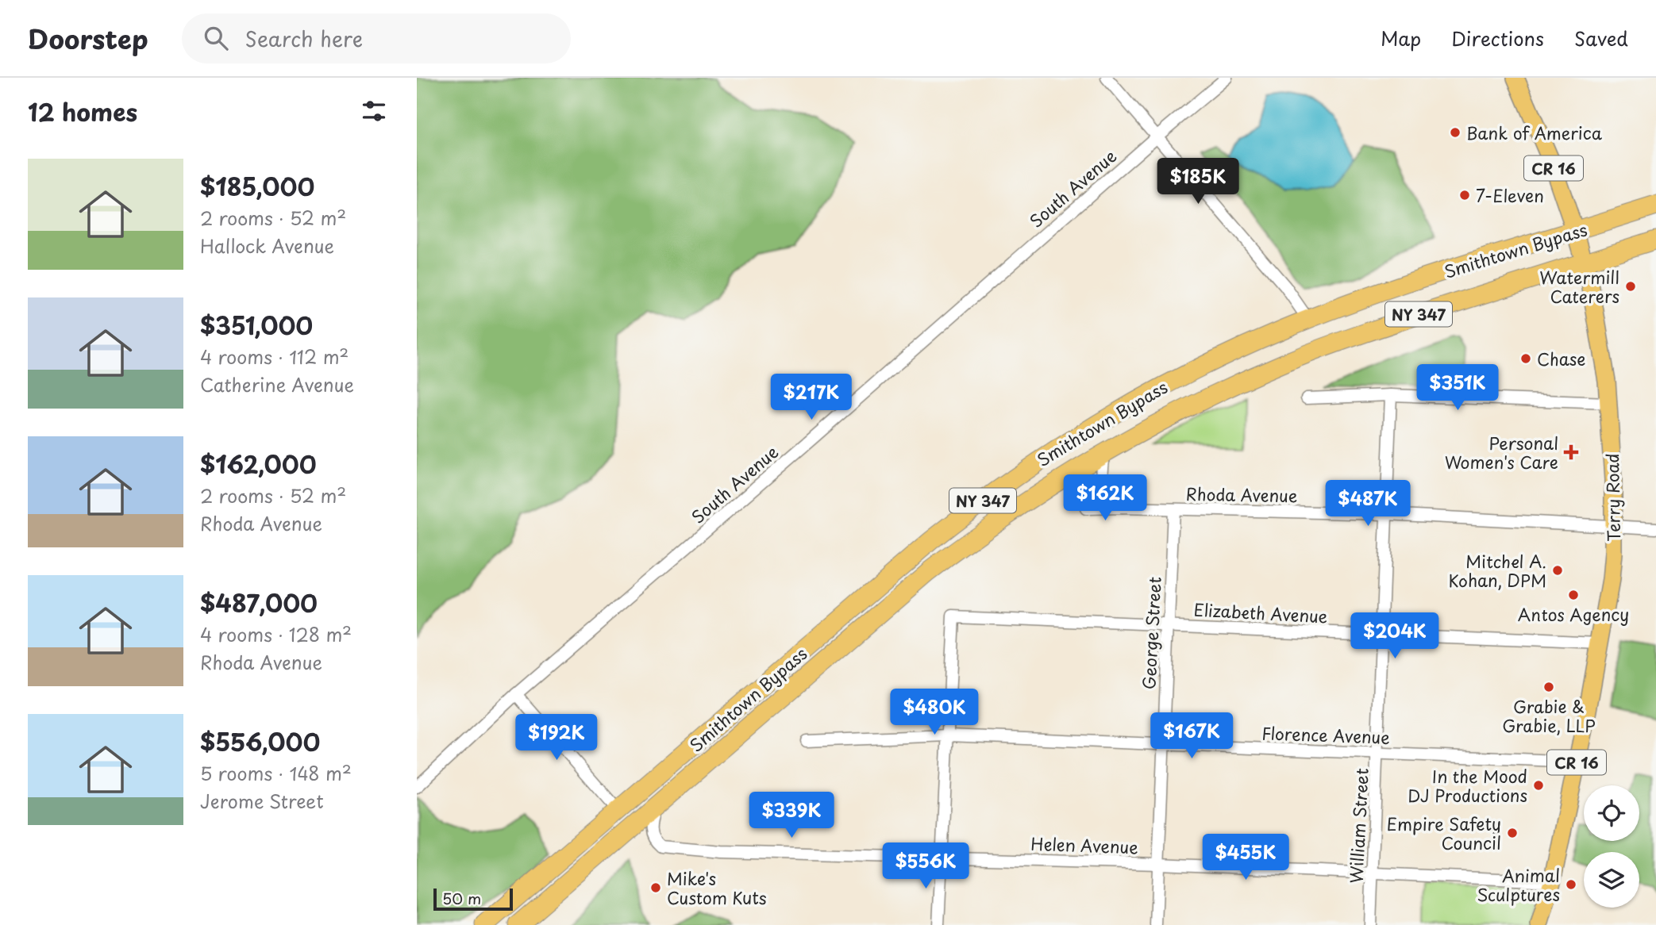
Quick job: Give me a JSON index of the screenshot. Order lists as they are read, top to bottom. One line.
{"streets":{"highway":["Smithtown Bypass","NY 347"],"main road":["CR 16","Terry Road"],"street":["South Avenue","Rhoda Avenue","Elizabeth Avenue","George Street","Florence Avenue","William Street","Helen Avenue"]},"crossings":[["Smithtown Bypass","Terry Road"],["Smithtown Bypass","Helen Avenue"],["Rhoda Avenue","Terry Road"],["Rhoda Avenue","George Street"],["Rhoda Avenue","William Street"],["Terry Road","Elizabeth Avenue"],["Terry Road","Florence Avenue"],["Terry Road","Helen Avenue"],["Elizabeth Avenue","George Street"],["Elizabeth Avenue","Florence Avenue"],["Elizabeth Avenue","William Street"],["George Street","Florence Avenue"],["George Street","Helen Avenue"],["Florence Avenue","William Street"],["William Street","Helen Avenue"]],"places":{"other":["Bank of America","7-Eleven","Watermill Caterers","Chase","Mitchel A. Kohan, DPM","Antos Agency","Grabie & Grabie, LLP","In the Mood DJ Productions","Empire Safety Council","Animal Sculptures","Mike's Custom Kuts"],"health":["Personal Women's Care"]},"scale_bar":"50 m","page":{"header":"Doorstep","search":"Search here","nav":["Map","Directions","Saved"],"heading":"12 homes","list":[{"name":"$185,000","note":"2 rooms · 52 m² · Hallock Avenue"},{"name":"$351,000","note":"4 rooms · 112 m² · Catherine Avenue"},{"name":"$162,000","note":"2 rooms · 52 m² · Rhoda Avenue"},{"name":"$487,000","note":"4 rooms · 128 m² · Rhoda Avenue"},{"name":"$556,000","note":"5 rooms · 148 m² · Jerome Street"}],"price":["$185K","$351K","$217K","$162K","$487K","$204K","$480K","$167K","$192K","$339K","$455K","$556K"],"scale":"50 m"}}
